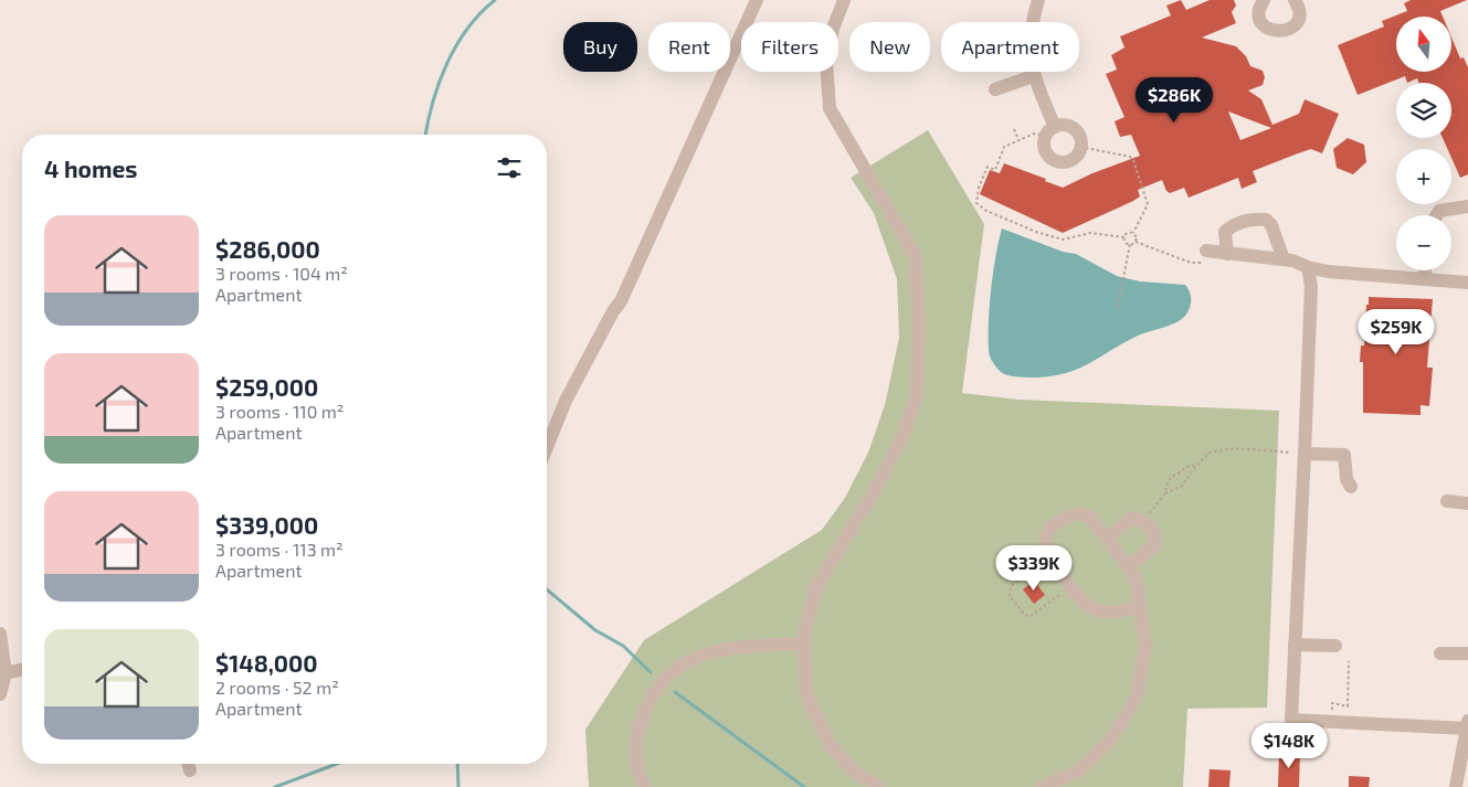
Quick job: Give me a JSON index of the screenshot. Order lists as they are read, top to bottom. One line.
{"north":"top","page":{"map_buttons":["+","−"],"chip":["Buy","Rent","Filters","New","Apartment"],"price":["$286K","$259K","$339K","$148K"],"heading":"4 homes","list":[{"name":"$286,000","note":"3 rooms · 104 m² · Apartment"},{"name":"$259,000","note":"3 rooms · 110 m² · Apartment"},{"name":"$339,000","note":"3 rooms · 113 m² · Apartment"},{"name":"$148,000","note":"2 rooms · 52 m² · Apartment"}]}}
